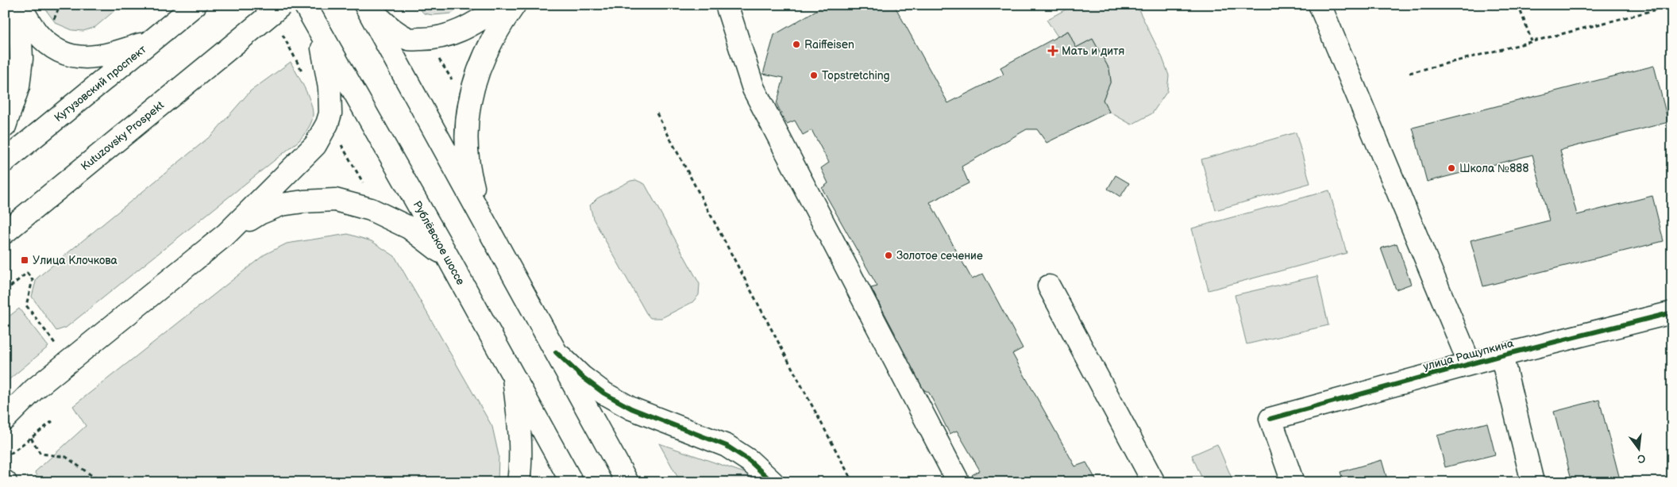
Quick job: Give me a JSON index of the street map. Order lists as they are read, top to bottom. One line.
{"streets":{"main road":["Кутузовский проспект","Kutuzovsky Prospekt","Рублёвское шоссе","улица Ращупкина"]},"places":{"other":["Raiffeisen","Topstretching","Школа №888","Золотое сечение"],"health":["Мать и дитя"],"transit":["Улица Клочкова"]},"north":"bottom"}
